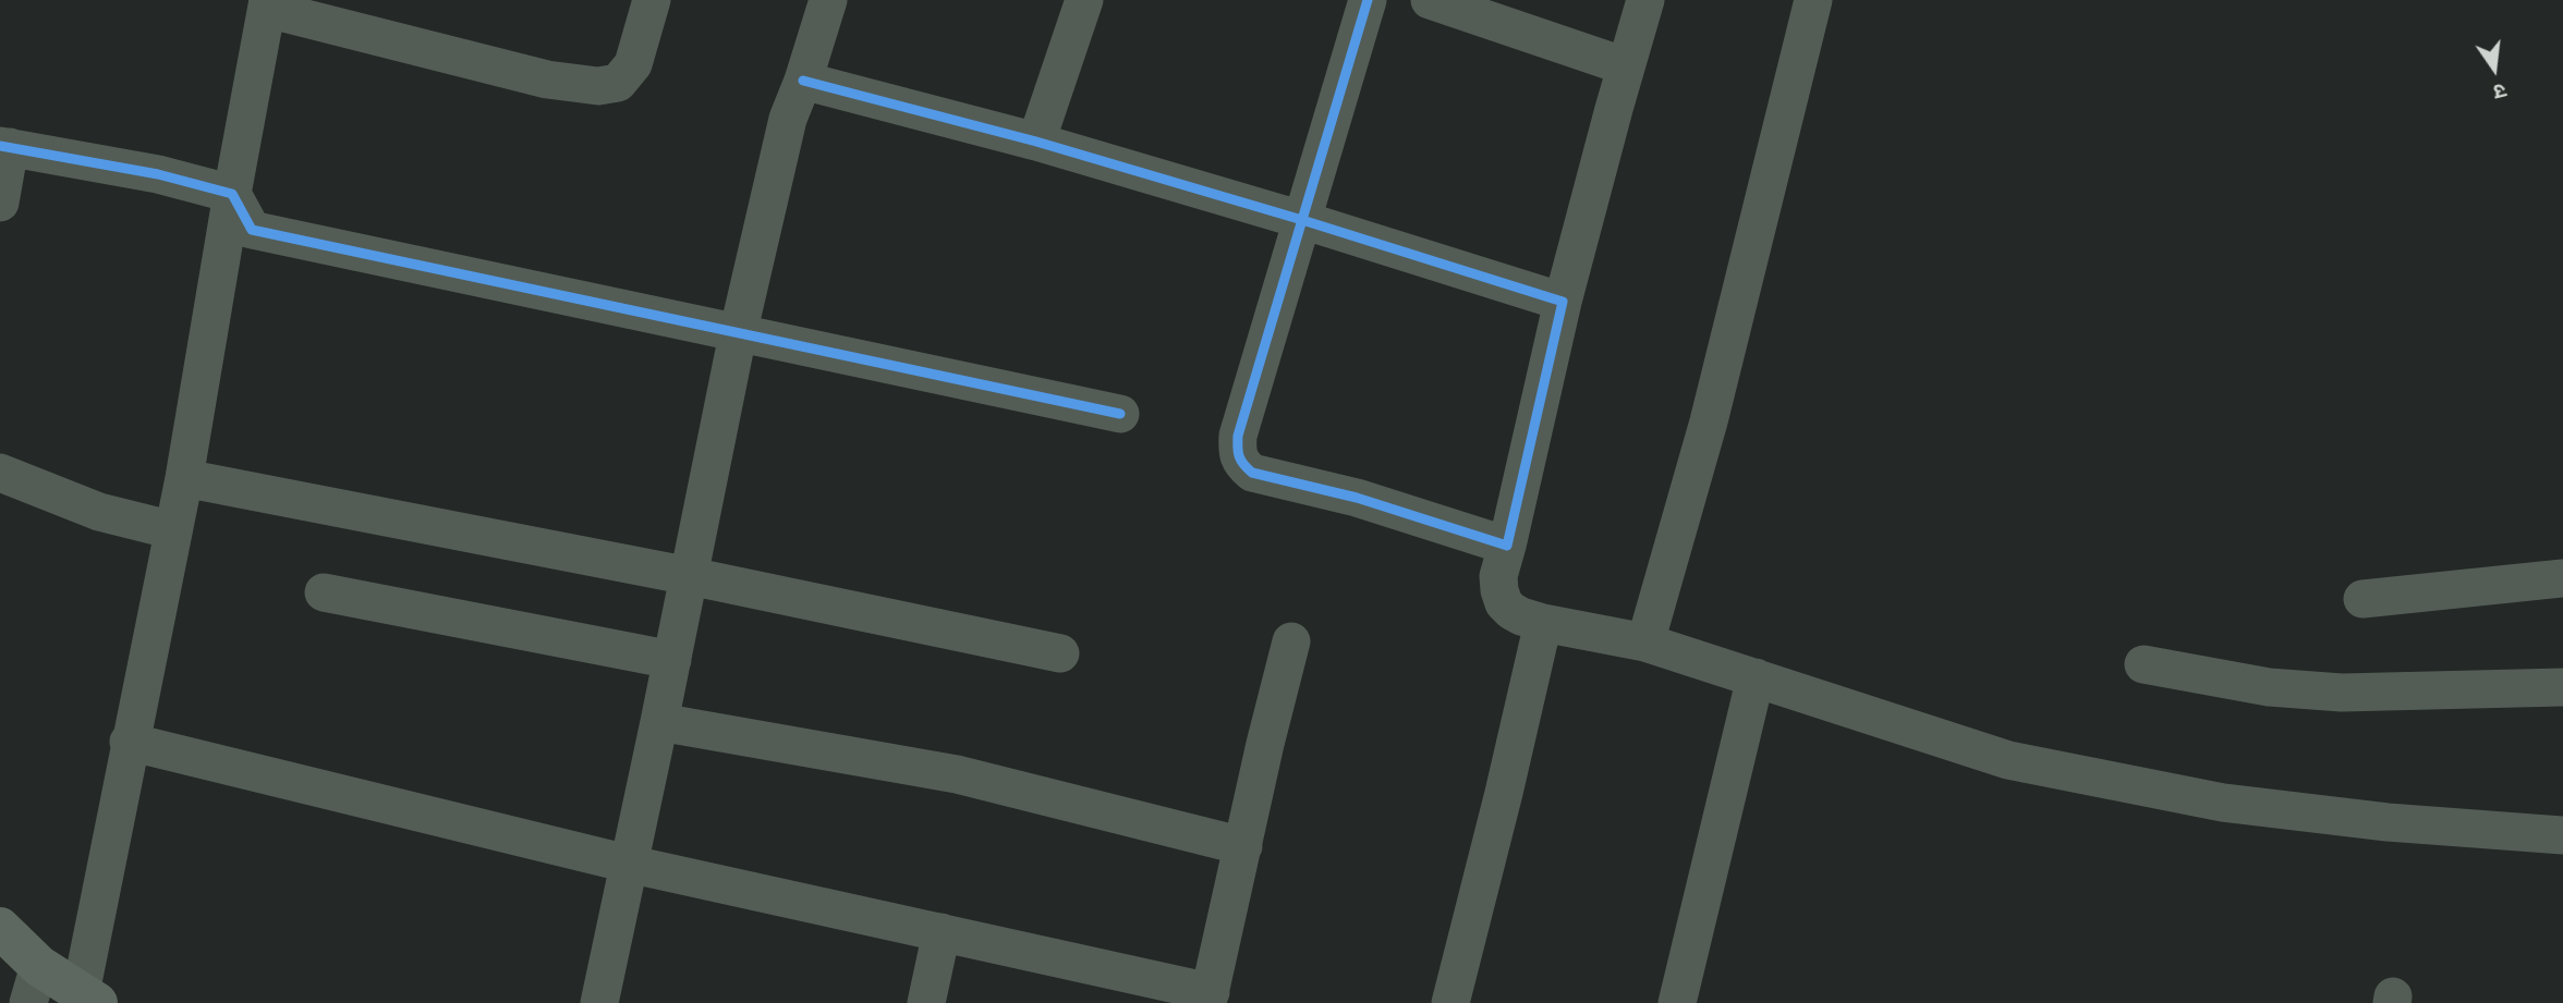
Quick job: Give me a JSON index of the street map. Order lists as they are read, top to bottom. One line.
{"north":"bottom"}
